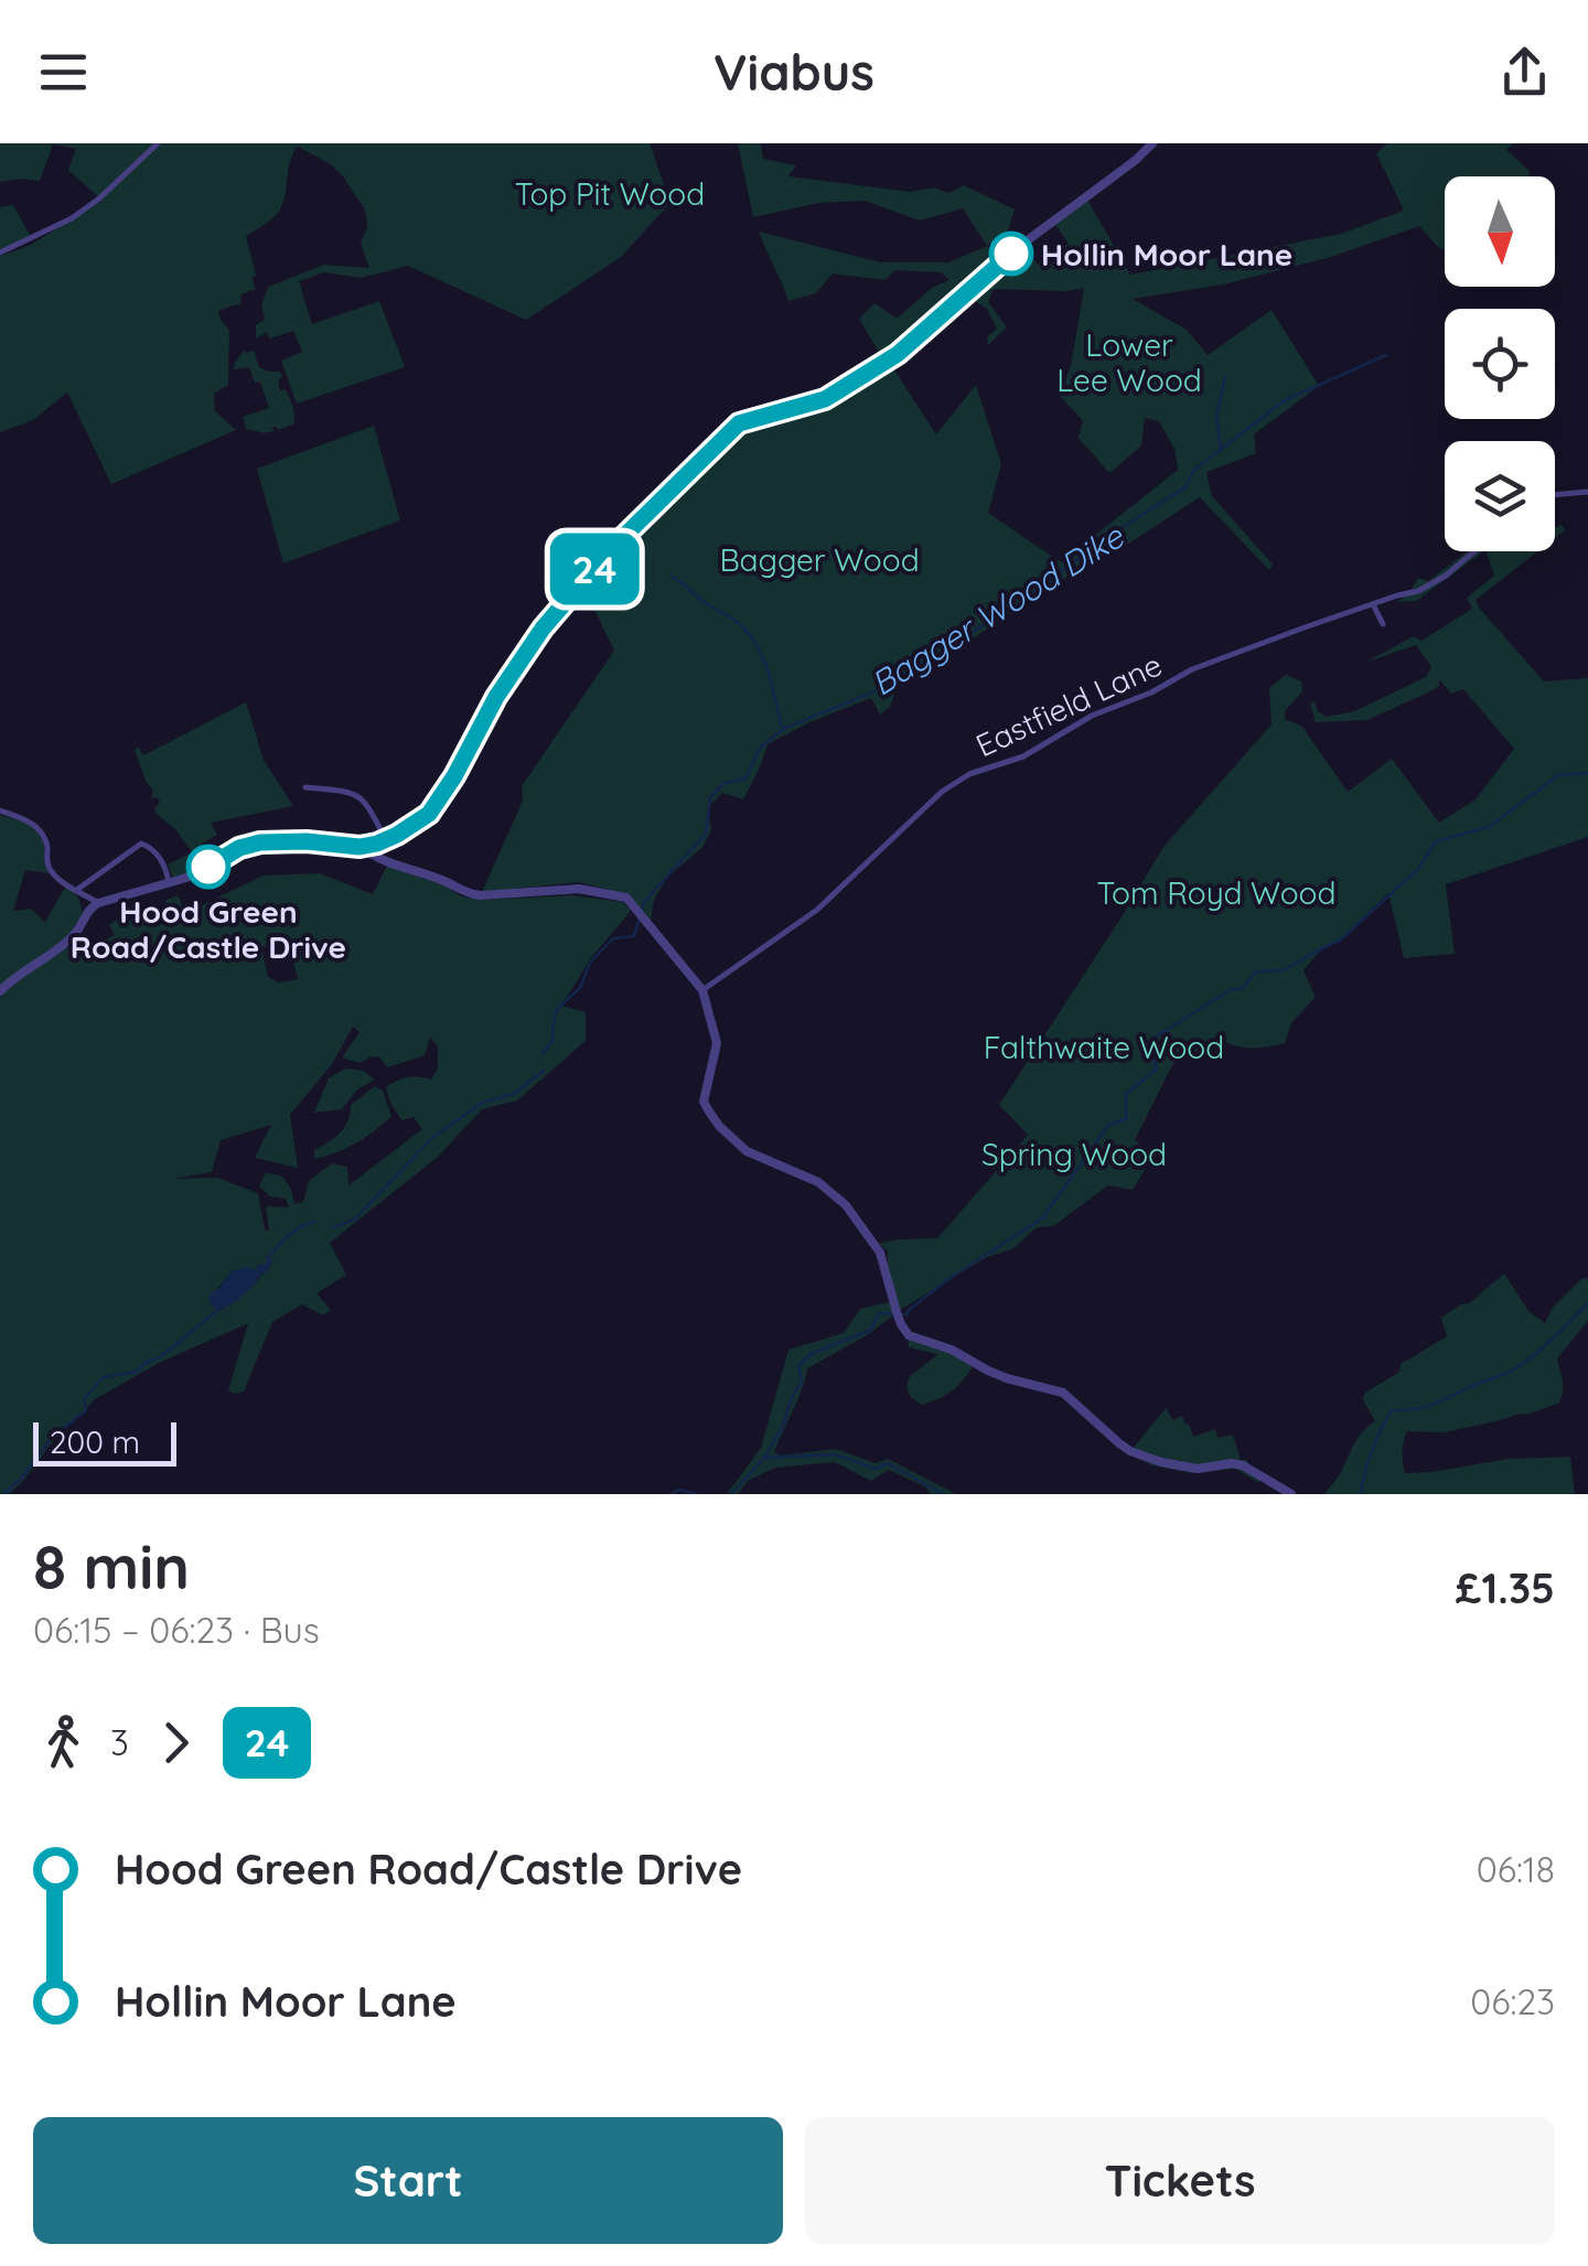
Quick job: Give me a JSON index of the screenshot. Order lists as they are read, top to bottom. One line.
{"streets":{"street":["Eastfield Lane"]},"water":["Bagger Wood Dike"],"parks":["Top Pit Wood","Lower Lee Wood","Bagger Wood","Tom Royd Wood","Falthwaite Wood","Spring Wood"],"places":["Hollin Moor Lane","Hood Green Road/Castle Drive"],"lines":["bus line 24"],"scale_bar":"200 m","north":"bottom","page":{"header":"Viabus","on_map":"24","scale":"200 m","heading":["8 min","06:15 – 06:23 · Bus","£1.35"],"legs":["3","24"],"list":[{"name":"Hood Green Road/Castle Drive","value":"06:18"},{"name":"Hollin Moor Lane","value":"06:23"}],"buttons":["Start","Tickets"]}}
